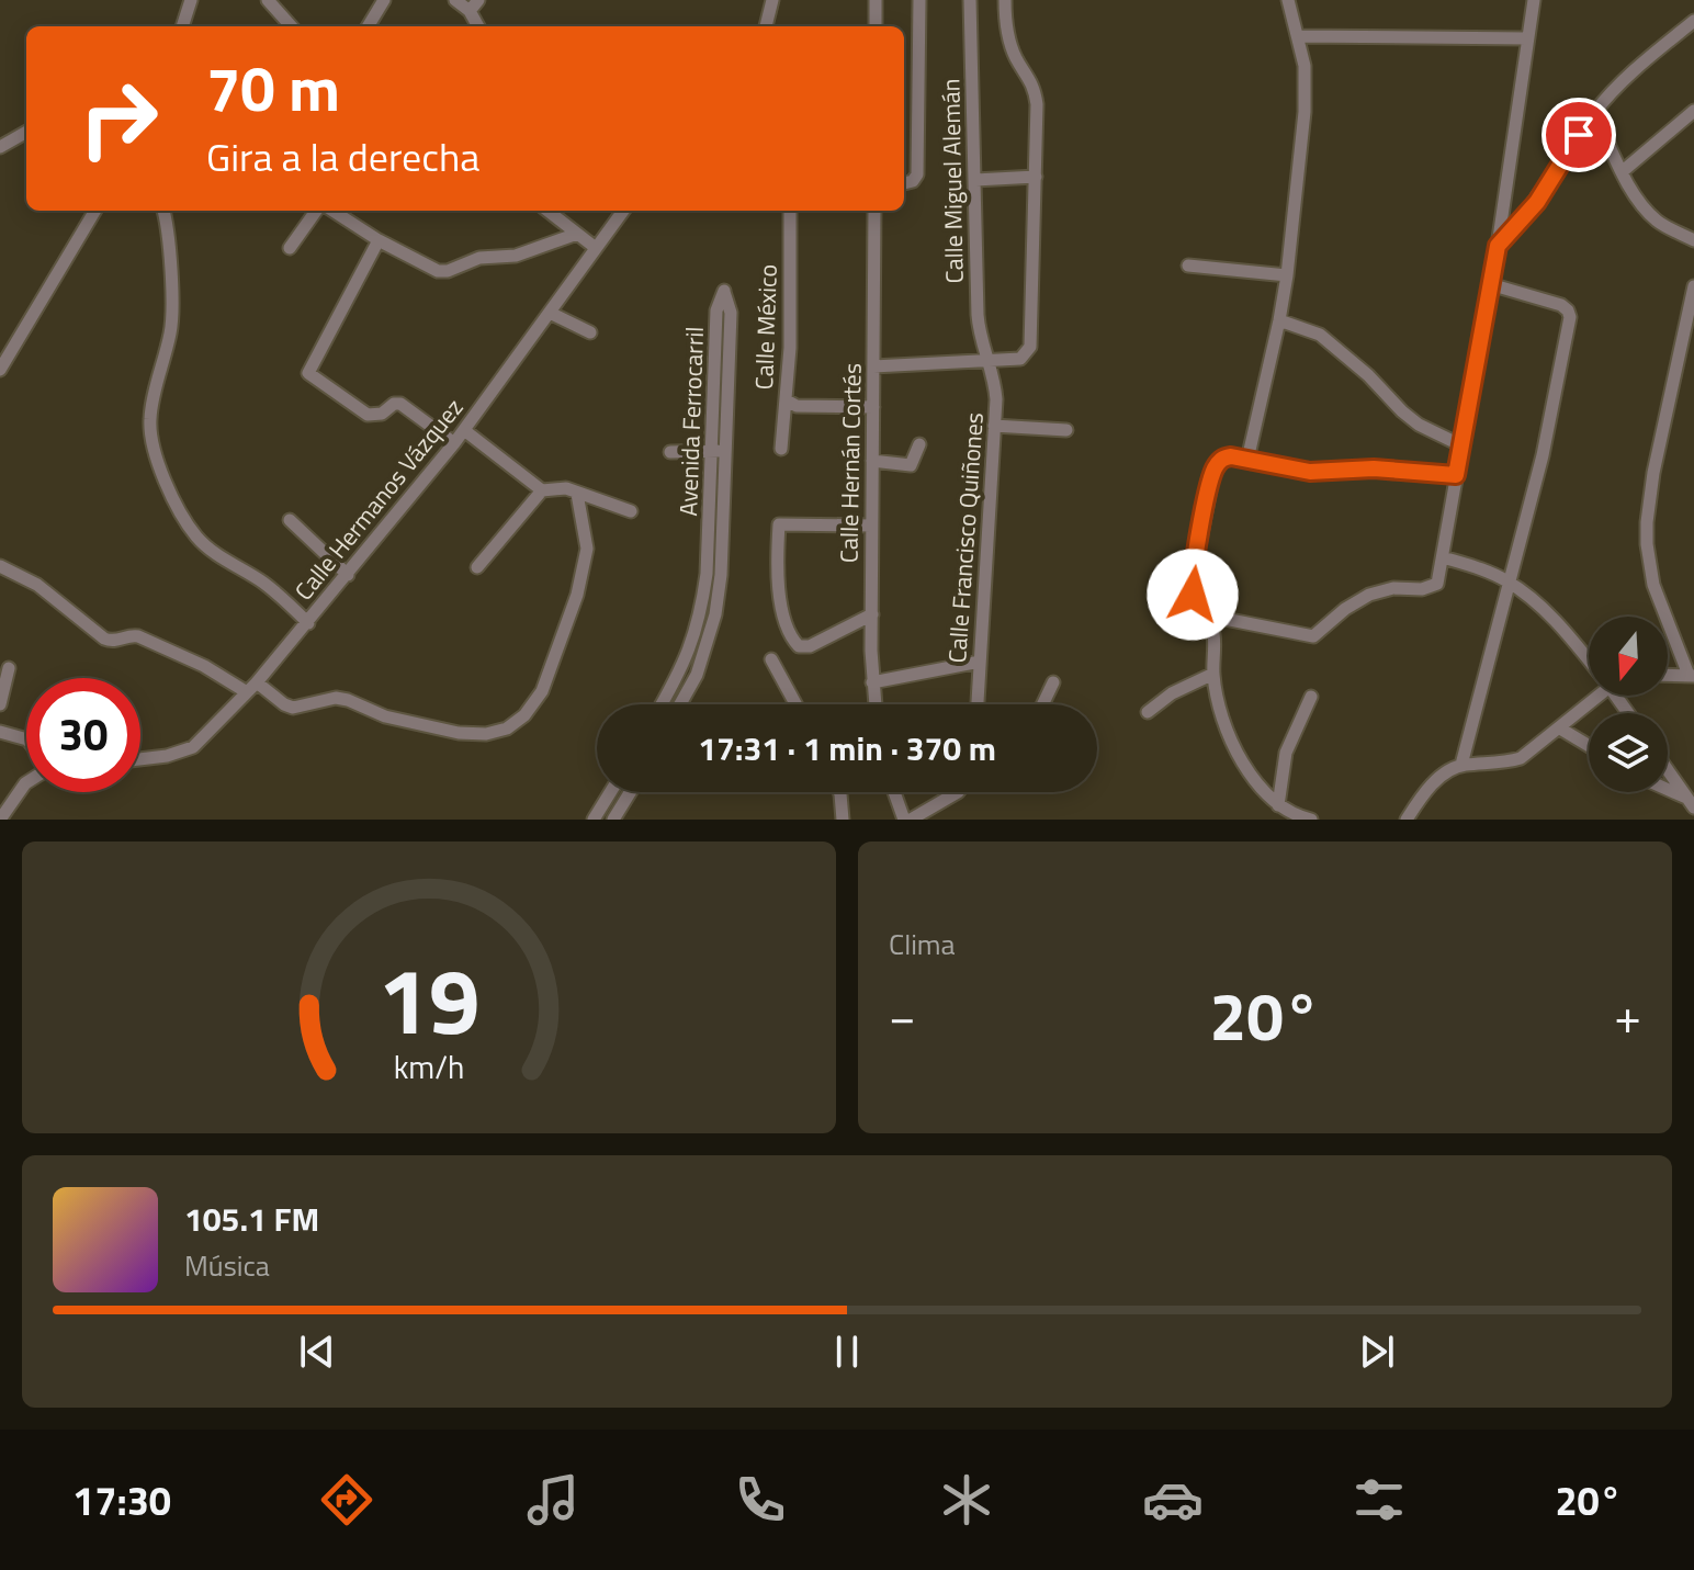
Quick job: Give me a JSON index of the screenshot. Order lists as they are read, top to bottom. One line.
{"streets":{"street":["Calle Miguel Alemán","Calle México","Avenida Ferrocarril","Calle Hernán Cortés","Calle Hermanos Vázquez","Calle Francisco Quiñones"]},"crossings":[["Calle Miguel Alemán","Calle Francisco Quiñones"]],"north":"bottom","page":{"turn":["70 m","Gira a la derecha"],"limit":"30","trip":"17:31 · 1 min · 370 m","tile":"Clima","heat":["−","20°","+"],"song":["105.1 FM","Música"],"tabs":["17:30","20°"],"gauge":["19","km/h"]}}
